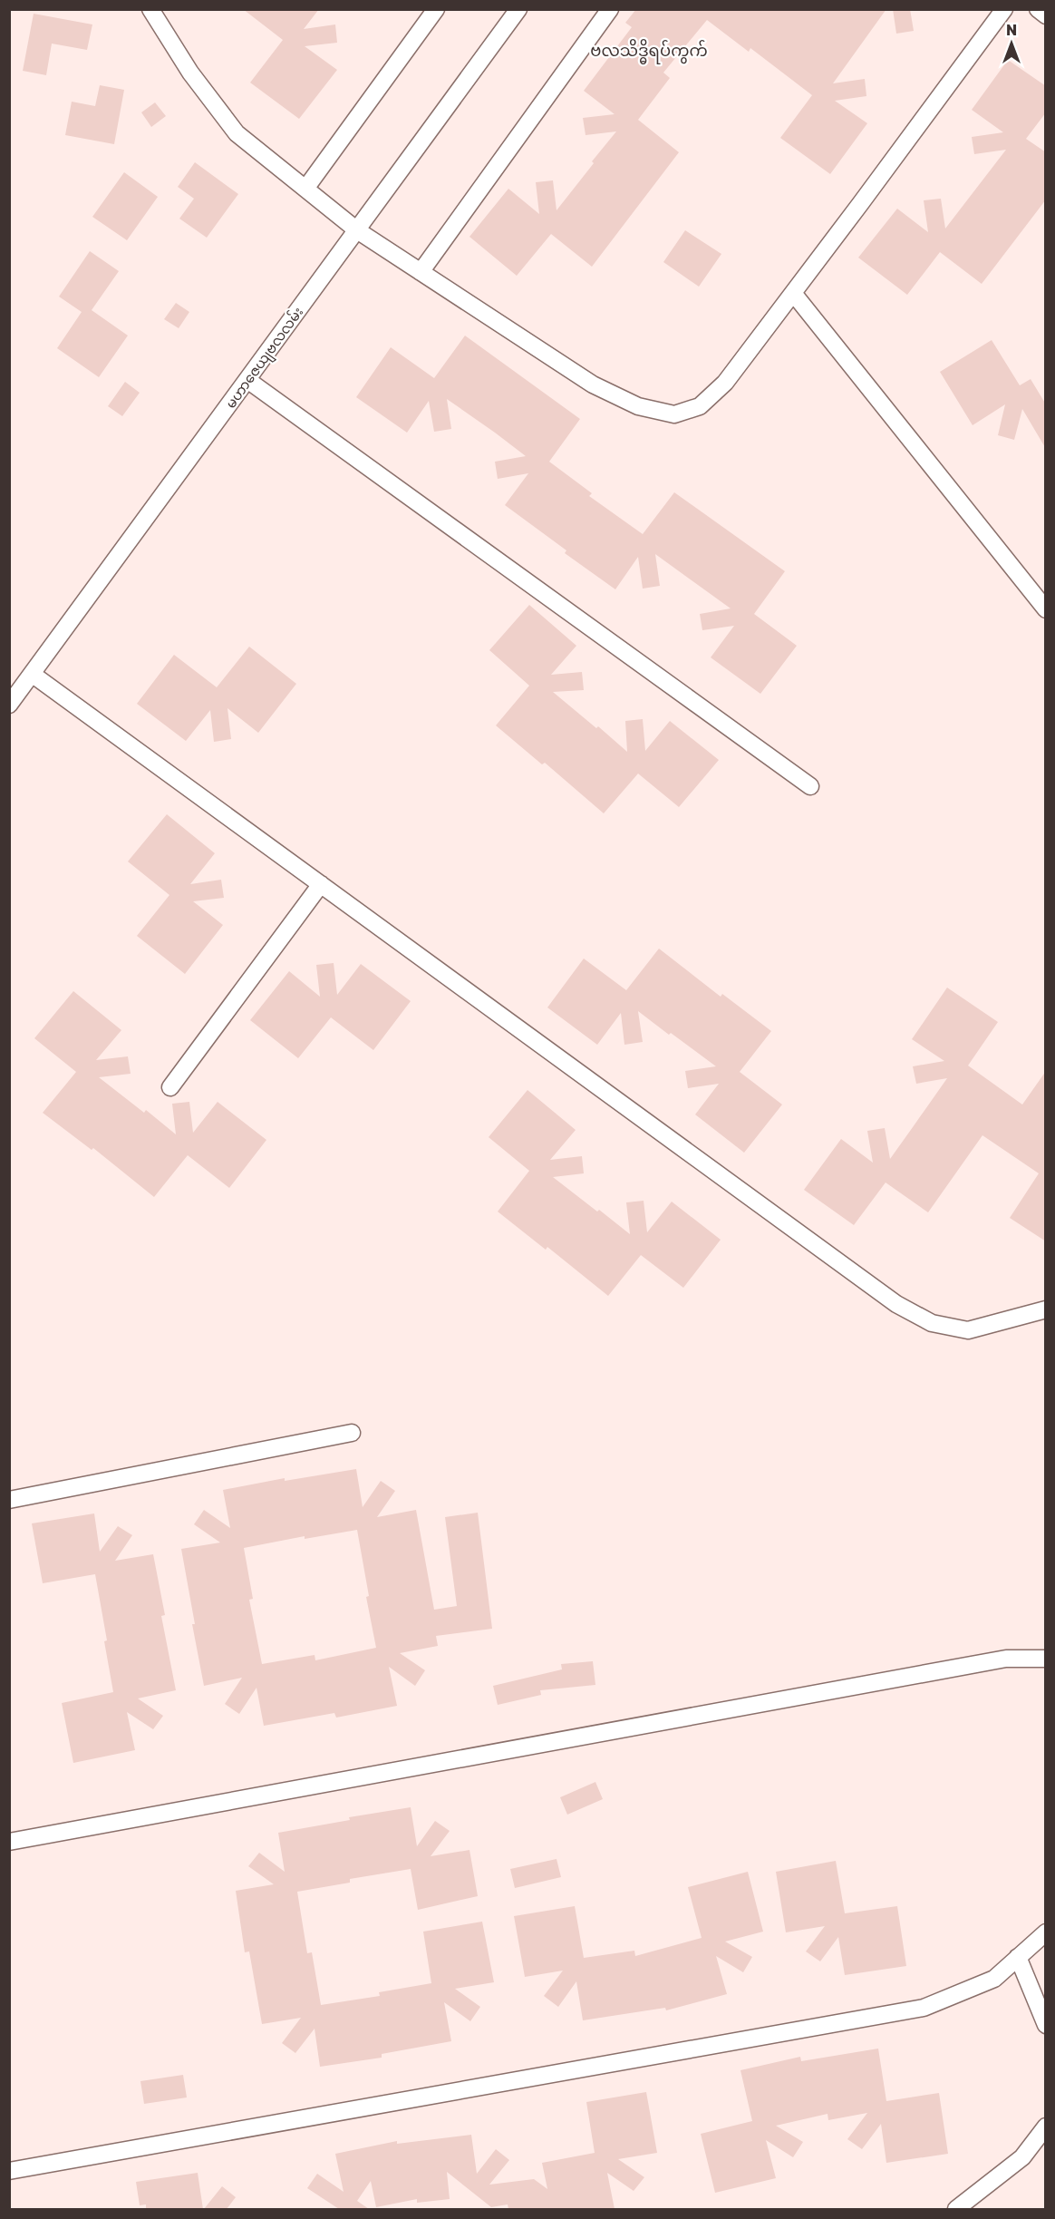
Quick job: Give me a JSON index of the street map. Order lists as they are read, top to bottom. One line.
{"streets":{"street":["မဟာဇေယျဗလလမ်း"]},"districts":["ဗလသိဒ္ဓိရပ်ကွက်"],"north":"top"}
